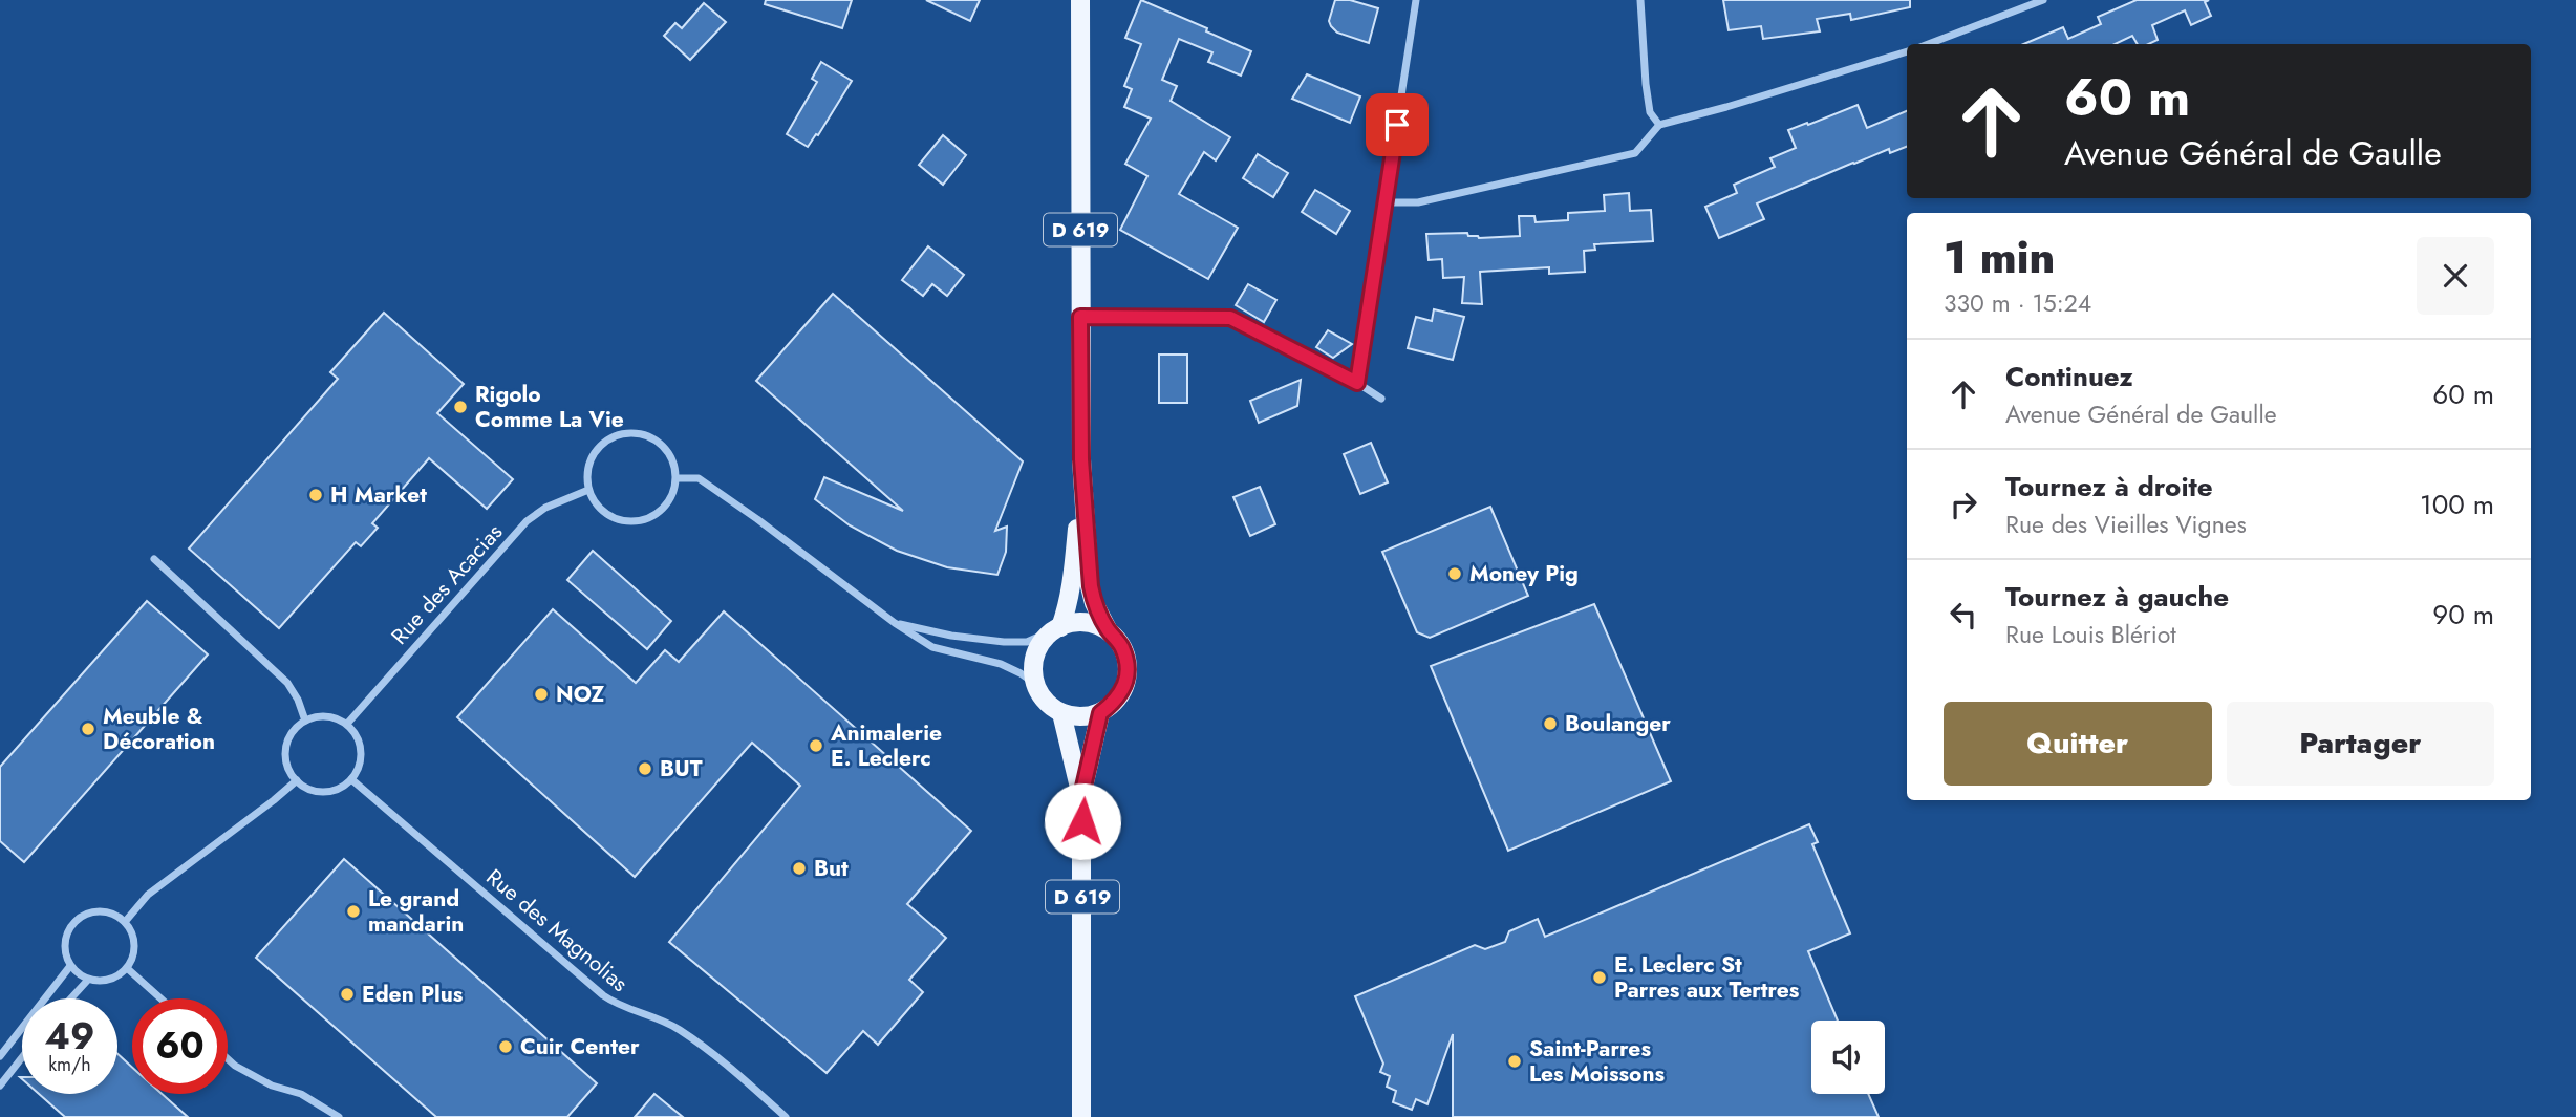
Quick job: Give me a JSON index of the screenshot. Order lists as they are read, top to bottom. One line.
{"streets":{"main road":["D 619"],"street":["Rue des Acacias","Rue des Magnolias"]},"crossings":[["Rue des Acacias","Rue des Magnolias"]],"places":["Rigolo Comme La Vie","H Market","Money Pig","NOZ","Boulanger","Meuble & Décoration","Animalerie E. Leclerc","BUT","But","Le grand mandarin","E. Leclerc St Parres aux Tertres","Eden Plus","Cuir Center","Saint-Parres Les Moissons"],"page":{"turn":["60 m","Avenue Général de Gaulle"],"heading":["1 min","330 m · 15:24"],"list":[{"name":"Continuez","note":"Avenue Général de Gaulle","value":"60 m"},{"name":"Tournez à droite","note":"Rue des Vieilles Vignes","value":"100 m"},{"name":"Tournez à gauche","note":"Rue Louis Blériot","value":"90 m"}],"buttons":["Quitter","Partager"],"speed":"49 km/h","limit":"60"}}
